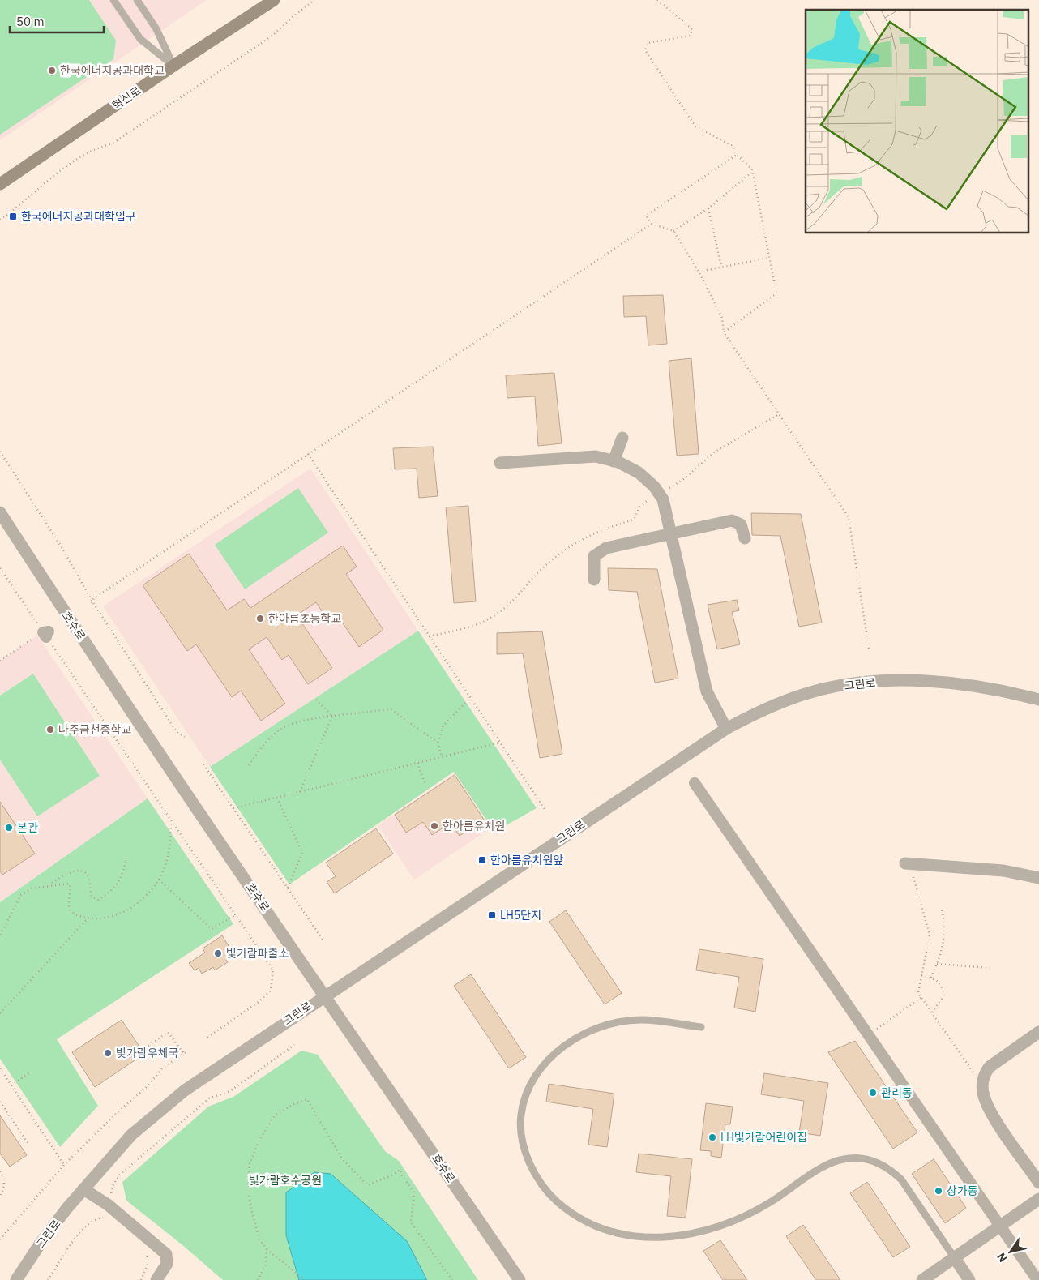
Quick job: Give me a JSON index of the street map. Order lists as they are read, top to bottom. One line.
{"streets":{"main road":["혁신로"],"street":["호수로","그린로"]},"crossings":[["호수로","그린로"]],"parks":["빛가람호수공원"],"places":{"other":["한국에너지공과대학교","한아름초등학교","나주금천중학교","한아름유치원","본관","빛가람파출소","빛가람우체국","관리동","LH빛가람어린이집","상가동"],"transit":["한국에너지공과대학입구","한아름유치원앞","LH5단지"]},"scale_bar":"50 m","north":"bottom left"}
